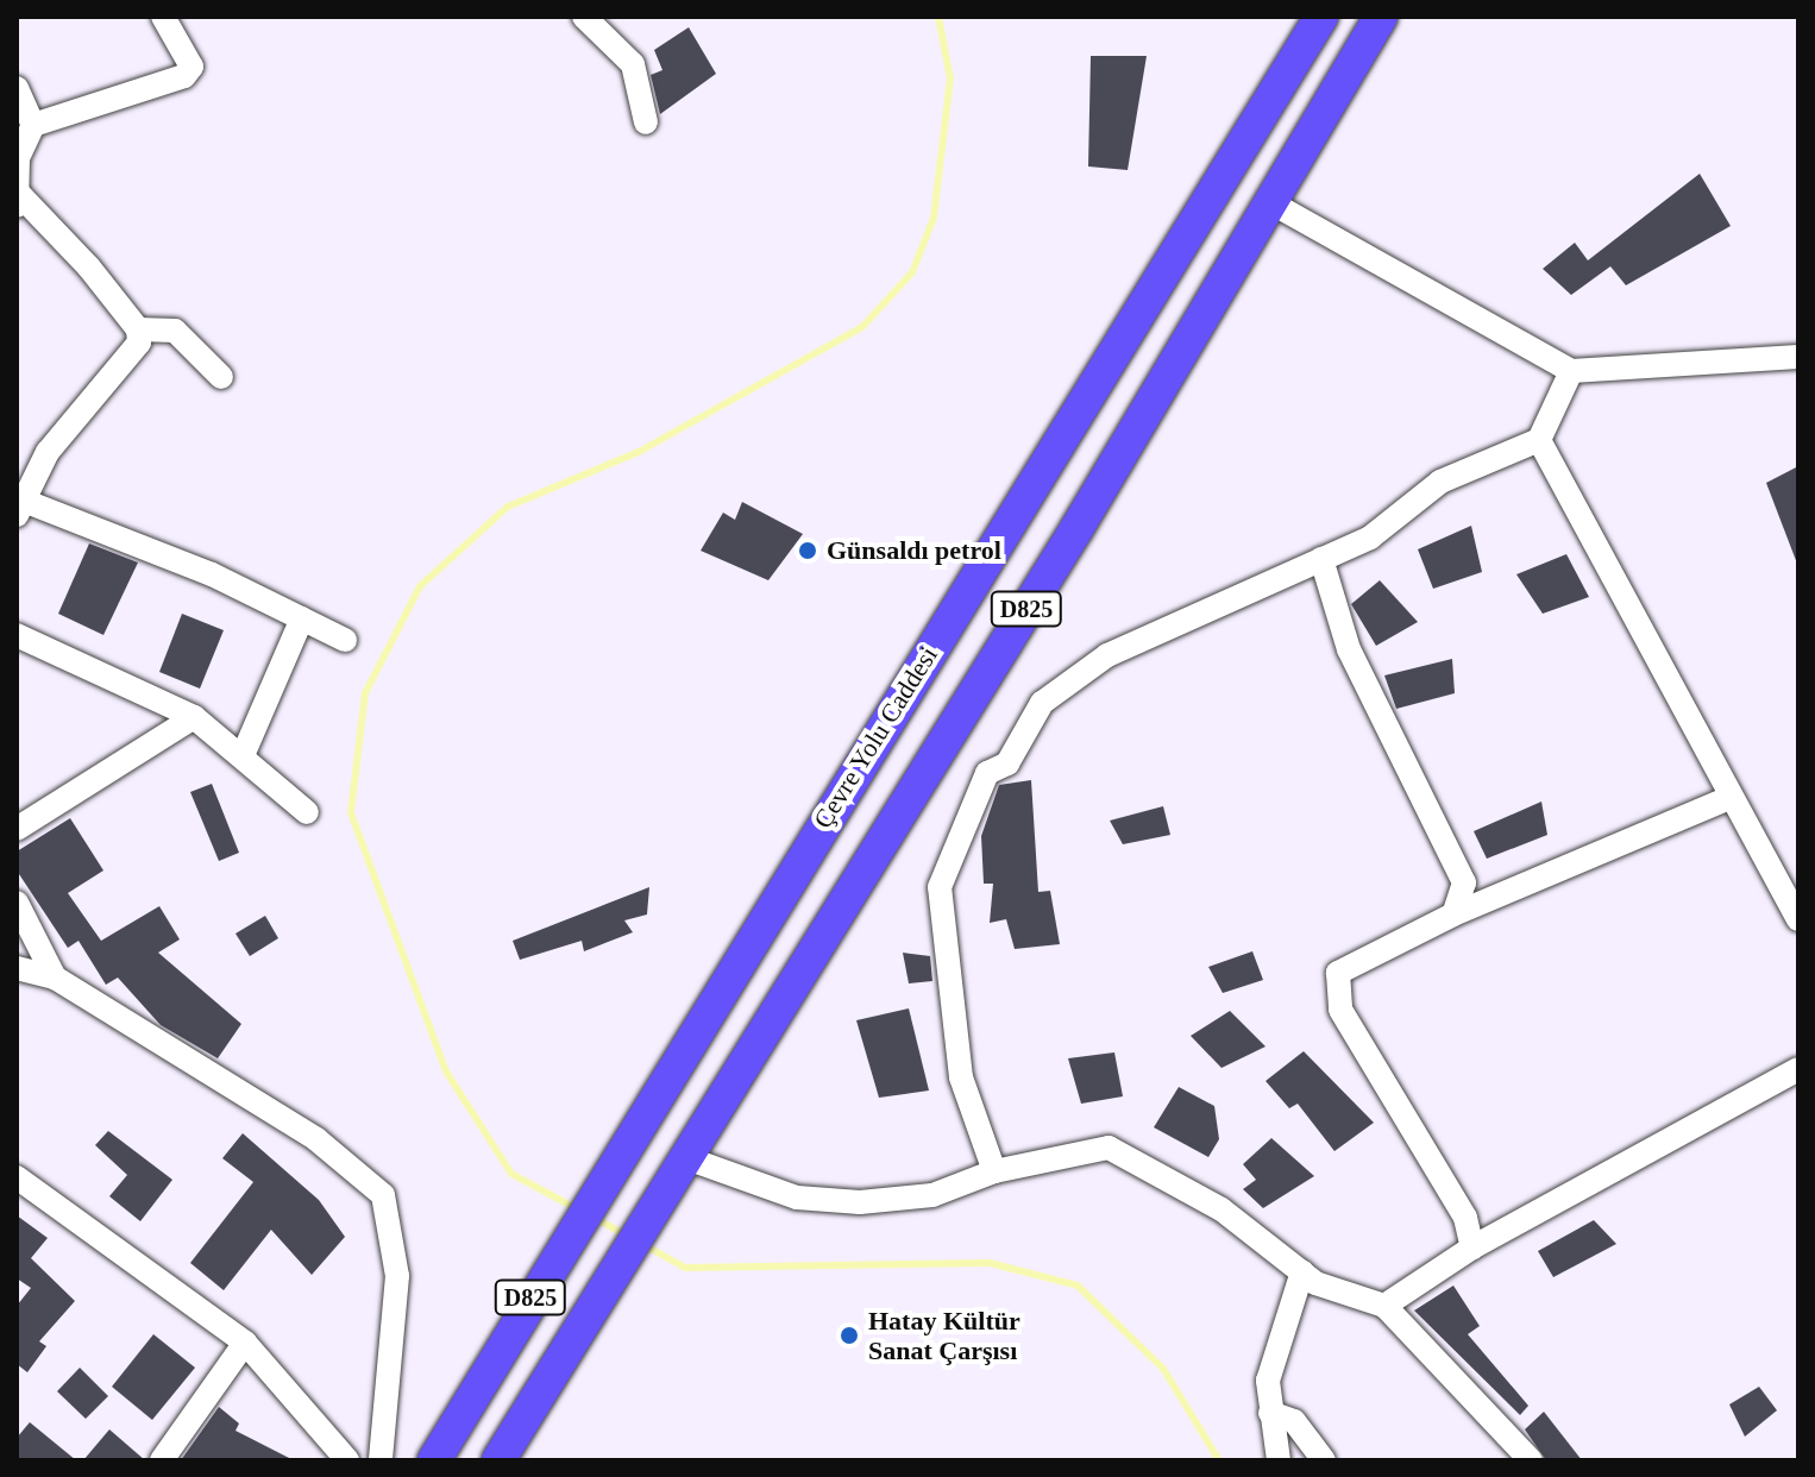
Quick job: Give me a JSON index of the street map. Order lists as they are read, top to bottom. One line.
{"streets":{"highway":["D825","Çevre Yolu Caddesi"]},"places":["Günsaldı petrol","Hatay Kültür Sanat Çarşısı"]}
